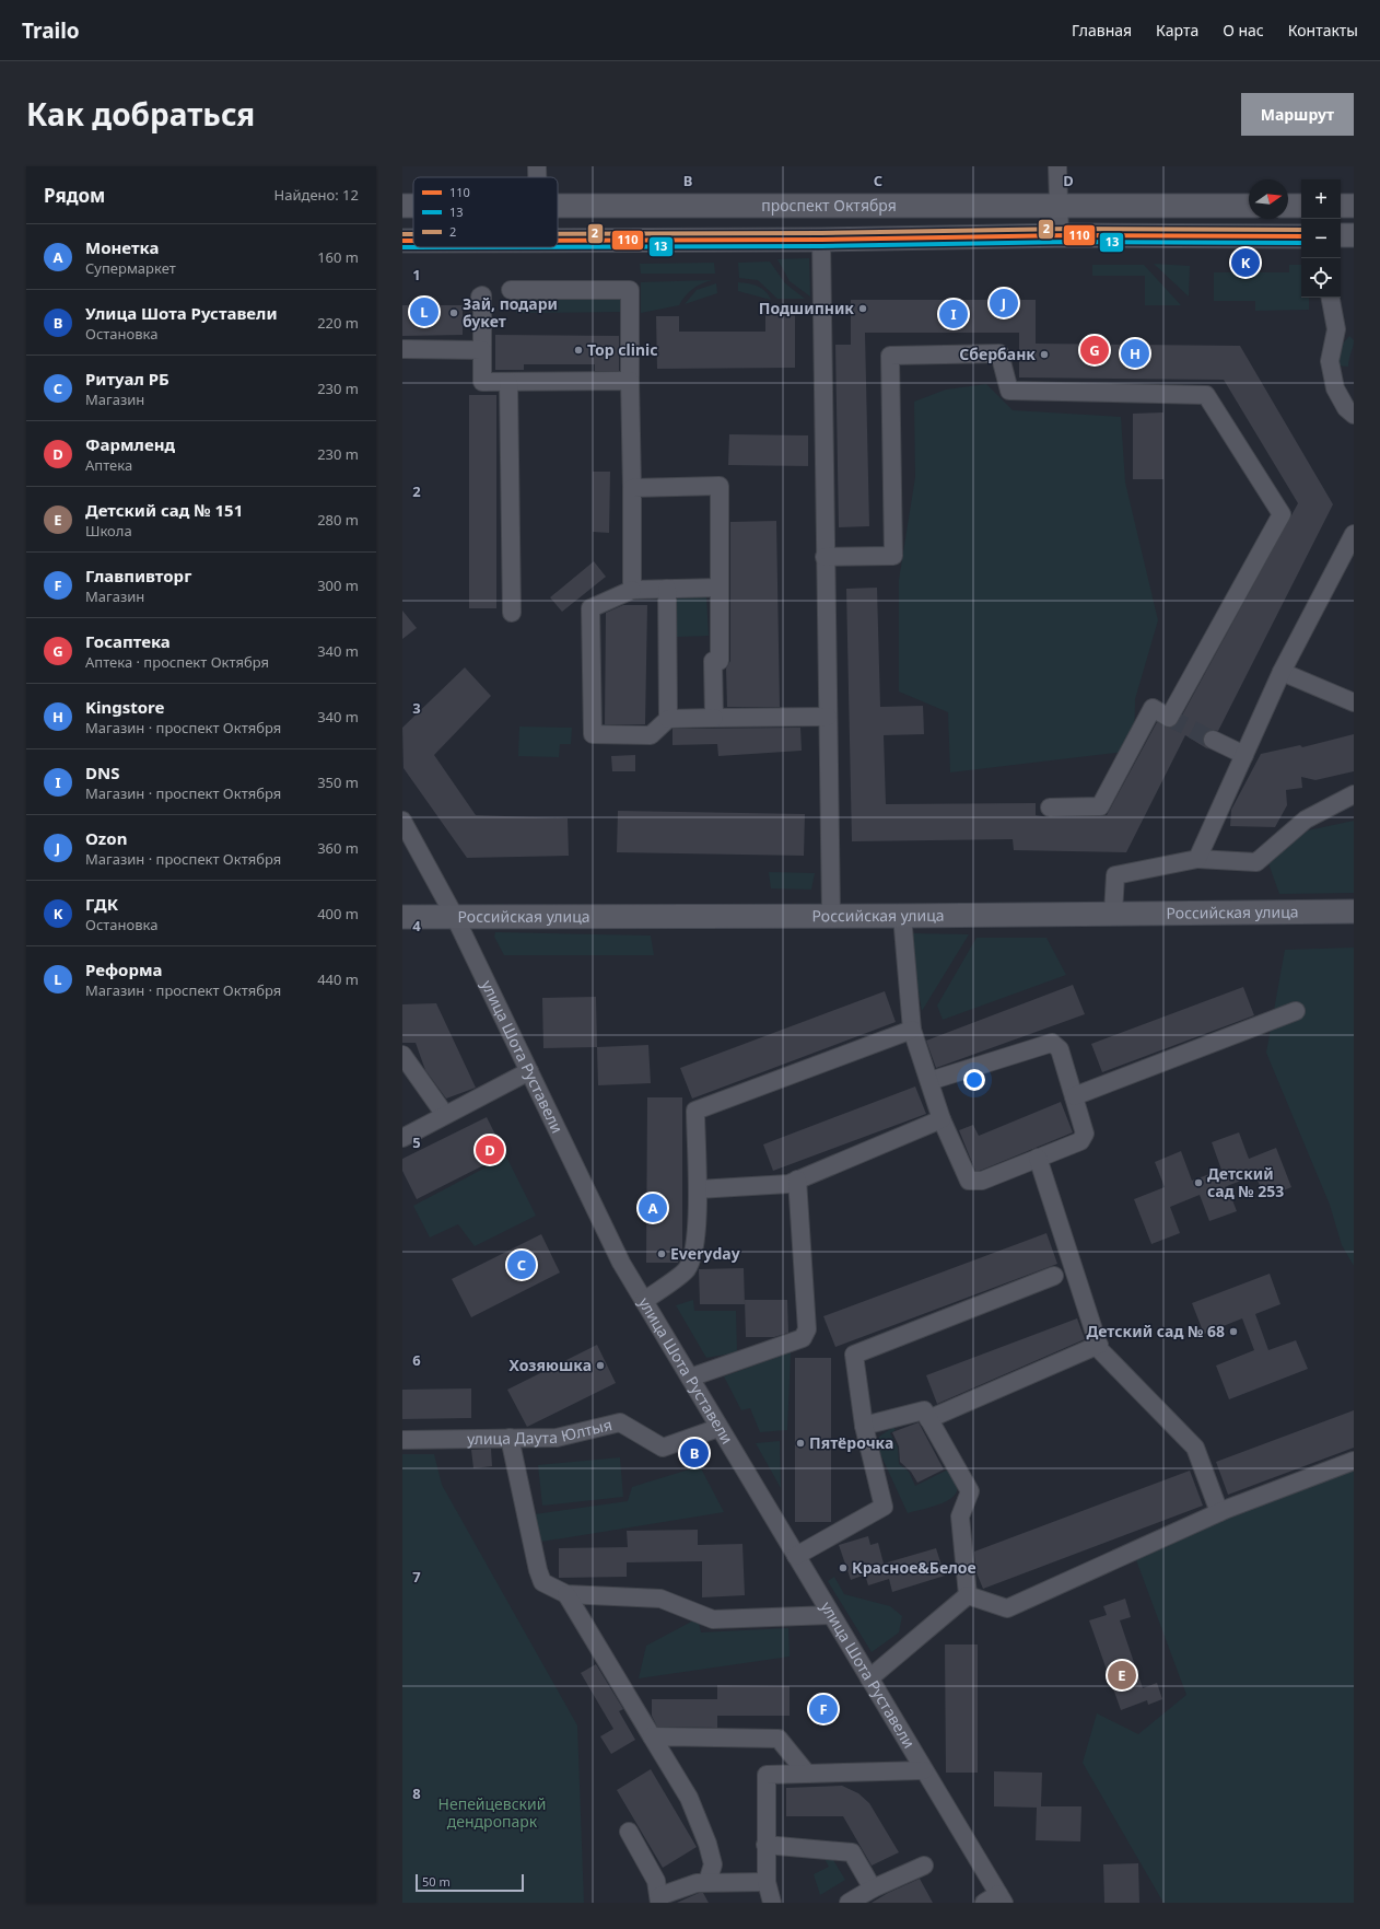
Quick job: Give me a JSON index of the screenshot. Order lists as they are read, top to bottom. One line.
{"streets":{"main road":["проспект Октября","Российская улица"],"street":["улица Шота Руставели","улица Даута Юлтыя"]},"crossings":[["Российская улица","улица Шота Руставели"],["улица Шота Руставели","улица Даута Юлтыя"]],"parks":["Непейцевский дендропарк"],"places":["Подшипник","Зай, подари букет","Top clinic","Сбербанк","Детский сад № 253","Everyday","Детский сад № 68","Хозяюшка","Пятёрочка","Красное&Белое"],"lines":["transit line 2","transit line 110","transit line 13"],"legend":["110","13","2"],"scale_bar":"50 m","north":"right","page":{"header":"Trailo","nav":["Главная","Карта","О нас","Контакты"],"title":"Как добраться","buttons":"Маршрут","heading":["Рядом","Найдено: 12"],"map_buttons":["+","−"],"list":[{"mark":"A","name":"Монетка","note":"Супермаркет","value":"160 m"},{"mark":"B","name":"Улица Шота Руставели","note":"Остановка","value":"220 m"},{"mark":"C","name":"Ритуал РБ","note":"Магазин","value":"230 m"},{"mark":"D","name":"Фармленд","note":"Аптека","value":"230 m"},{"mark":"E","name":"Детский сад № 151","note":"Школа","value":"280 m"},{"mark":"F","name":"Главпивторг","note":"Магазин","value":"300 m"},{"mark":"G","name":"Госаптека","note":"Аптека · проспект Октября","value":"340 m"},{"mark":"H","name":"Kingstore","note":"Магазин · проспект Октября","value":"340 m"},{"mark":"I","name":"DNS","note":"Магазин · проспект Октября","value":"350 m"},{"mark":"J","name":"Ozon","note":"Магазин · проспект Октября","value":"360 m"},{"mark":"K","name":"ГДК","note":"Остановка","value":"400 m"},{"mark":"L","name":"Реформа","note":"Магазин · проспект Октября","value":"440 m"}],"pins":["K","J","L","I","G","H","D","A","C","B","E","F"],"scale":"50 m"},"grid":{"columns":["B","C","D"],"rows":["1","2","3","4","5","6","7","8"]}}
